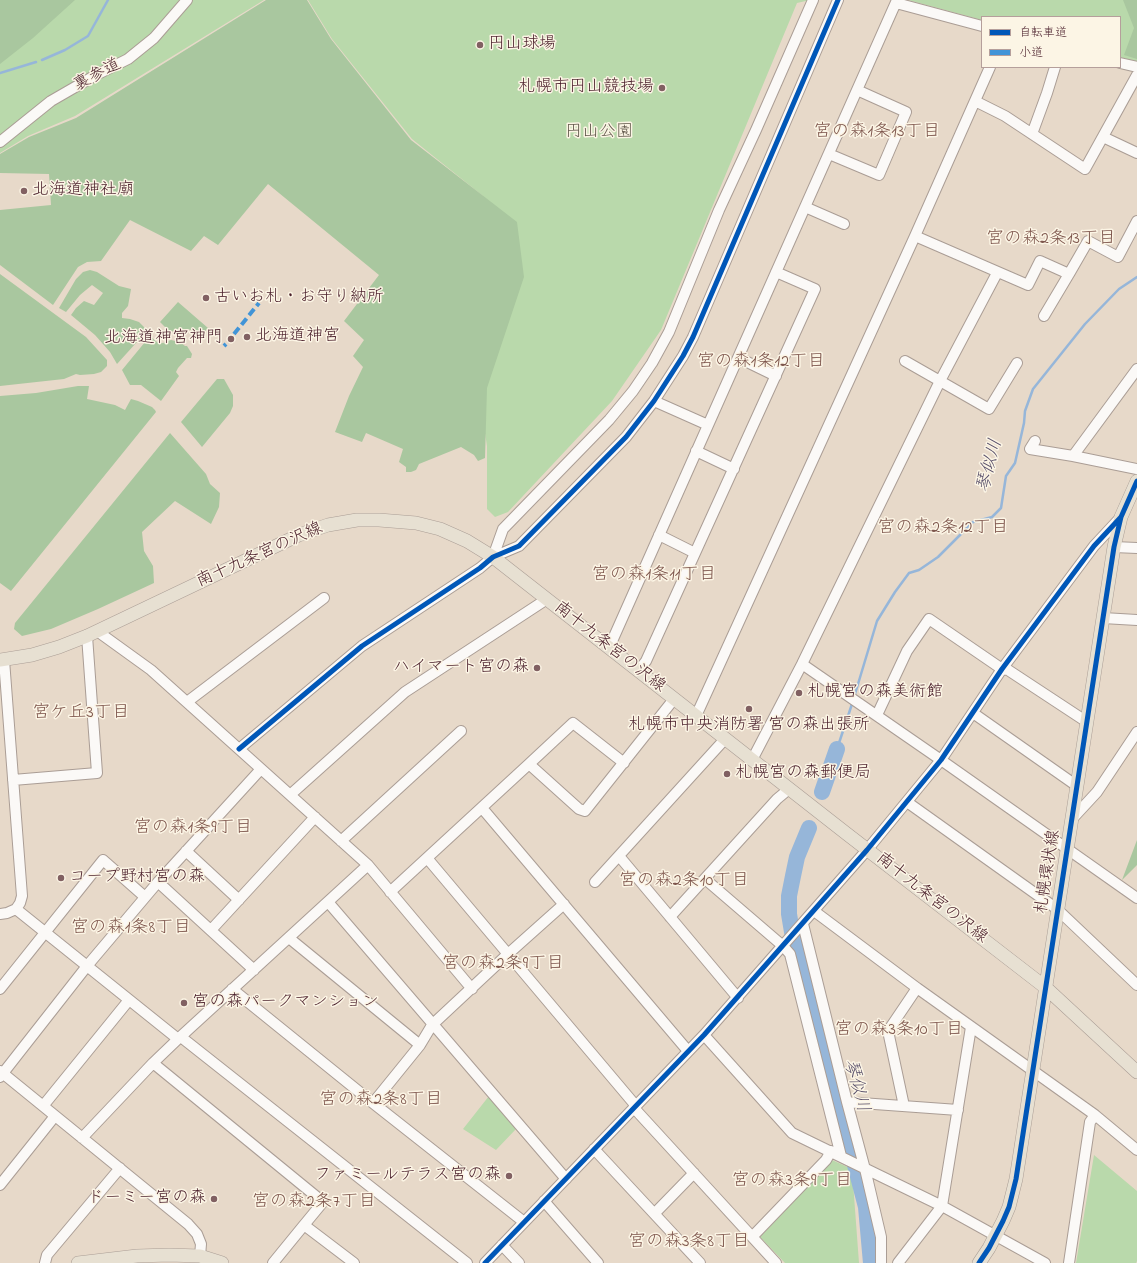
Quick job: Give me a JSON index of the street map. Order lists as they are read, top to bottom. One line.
{"streets":{"main road":["南十九条宮の沢線","札幌環状線"],"street":["裏参道"]},"crossings":[["南十九条宮の沢線","札幌環状線"]],"districts":["宮の森1条13丁目","宮の森2条13丁目","宮の森1条12丁目","宮の森2条12丁目","宮の森1条11丁目","宮ケ丘3丁目","宮の森1条9丁目","宮の森2条10丁目","宮の森1条8丁目","宮の森2条9丁目","宮の森3条10丁目","宮の森2条8丁目","宮の森3条9丁目","宮の森2条7丁目","宮の森3条8丁目"],"water":["琴似川"],"parks":["円山公園"],"places":["円山球場","札幌市円山競技場","北海道神社廟","古いお札・お守り納所","北海道神宮","北海道神宮神門","ハイマート宮の森","札幌宮の森美術館","札幌市中央消防署 宮の森出張所","札幌宮の森郵便局","コープ野村宮の森","宮の森パークマンション","ファミールテラス宮の森","ドーミー宮の森"],"legend":["自転車道","小道"]}
